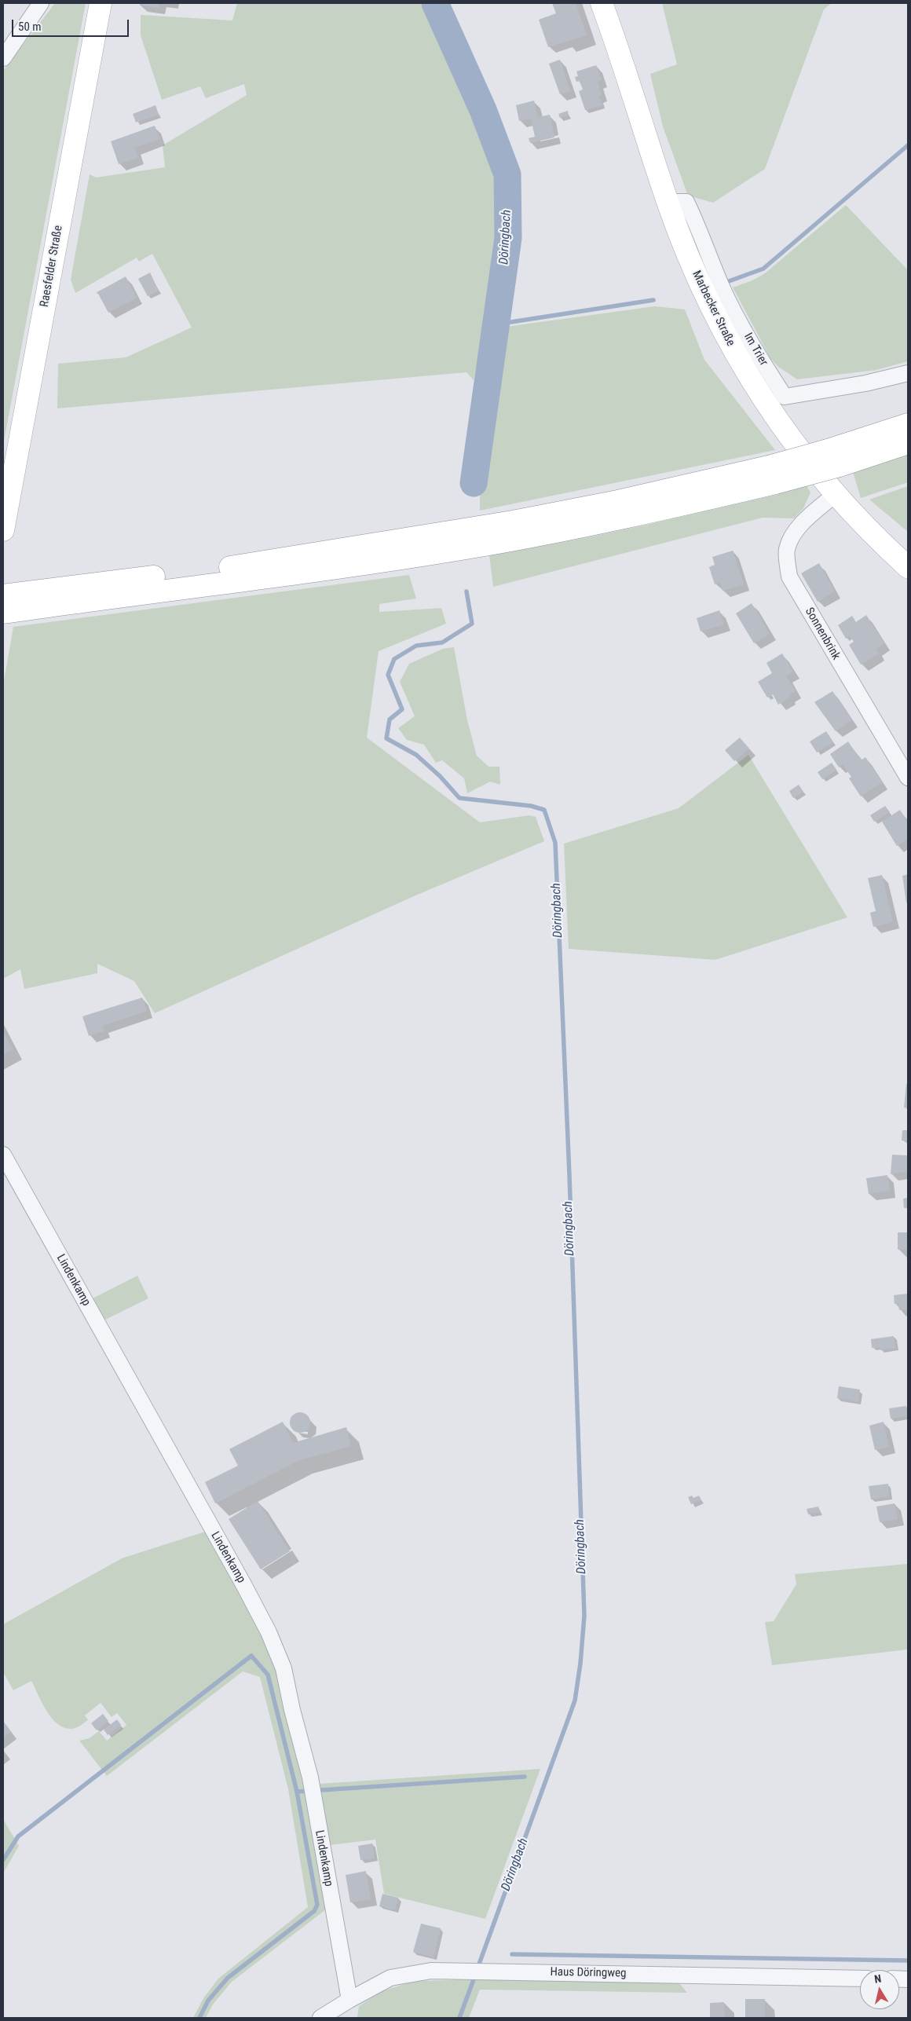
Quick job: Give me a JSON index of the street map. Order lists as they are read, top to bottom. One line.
{"streets":{"main road":["Raesfelder Straße","Marbecker Straße"],"street":["Im Trier","Sonnenbrink","Lindenkamp","Haus Döringweg"]},"crossings":[["Marbecker Straße","Im Trier"],["Marbecker Straße","Sonnenbrink"],["Lindenkamp","Haus Döringweg"]],"water":["Döringbach"],"scale_bar":"50 m","north":"top"}
